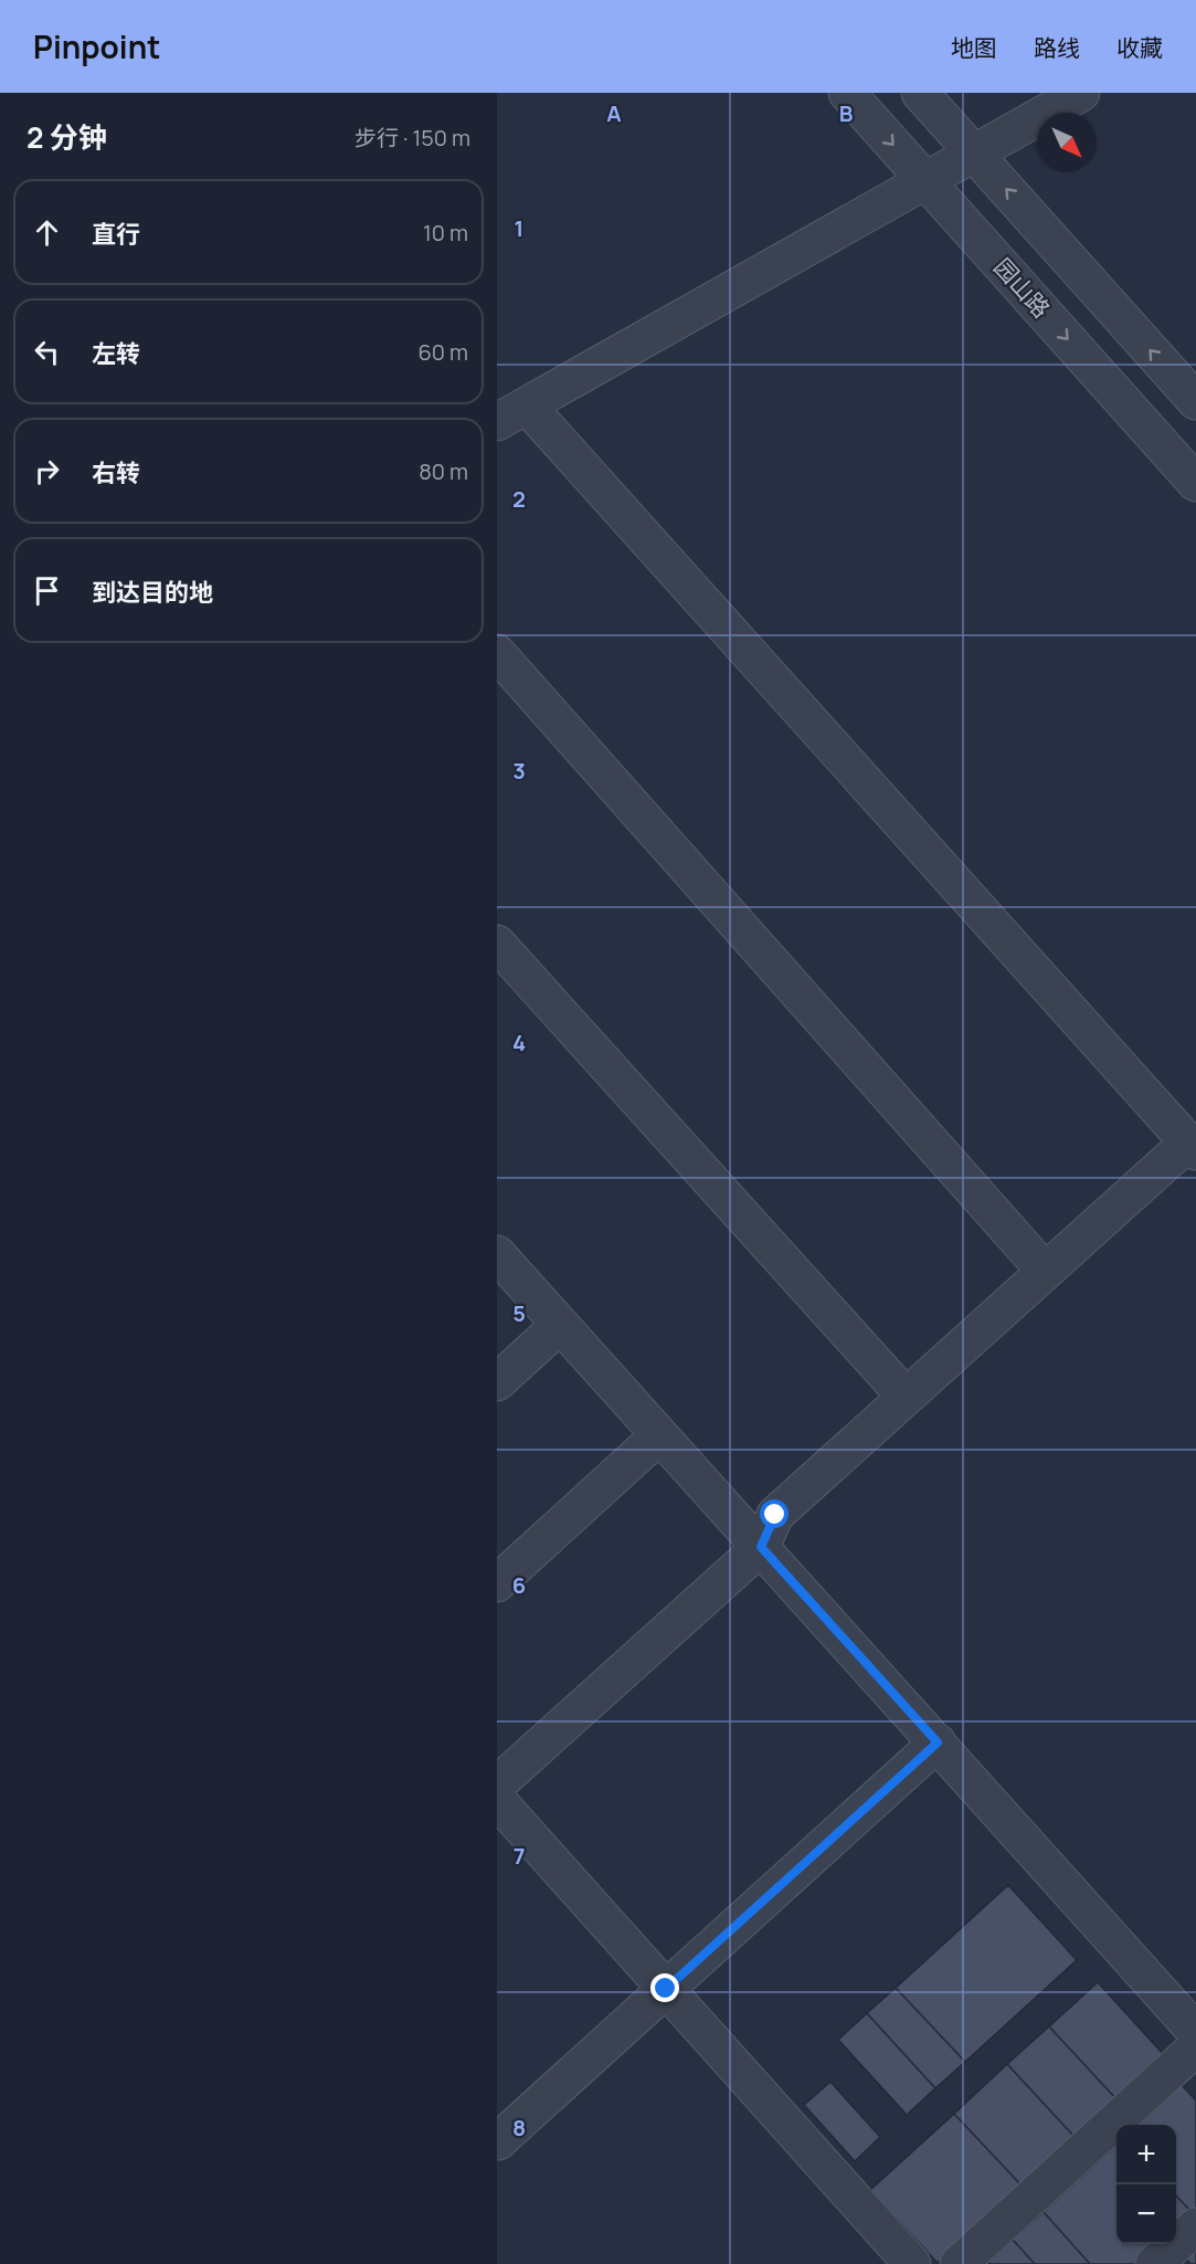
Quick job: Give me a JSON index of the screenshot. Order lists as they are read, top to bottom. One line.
{"streets":{"street":["园山路"]},"north":"bottom right","page":{"header":"Pinpoint","nav":["地图","路线","收藏"],"heading":["2 分钟","步行 · 150 m"],"list":[["直行","10 m"],["左转","60 m"],["右转","80 m"],"到达目的地"],"map_buttons":["+","−"]},"grid":{"columns":["A","B"],"rows":["1","2","3","4","5","6","7","8"]}}
